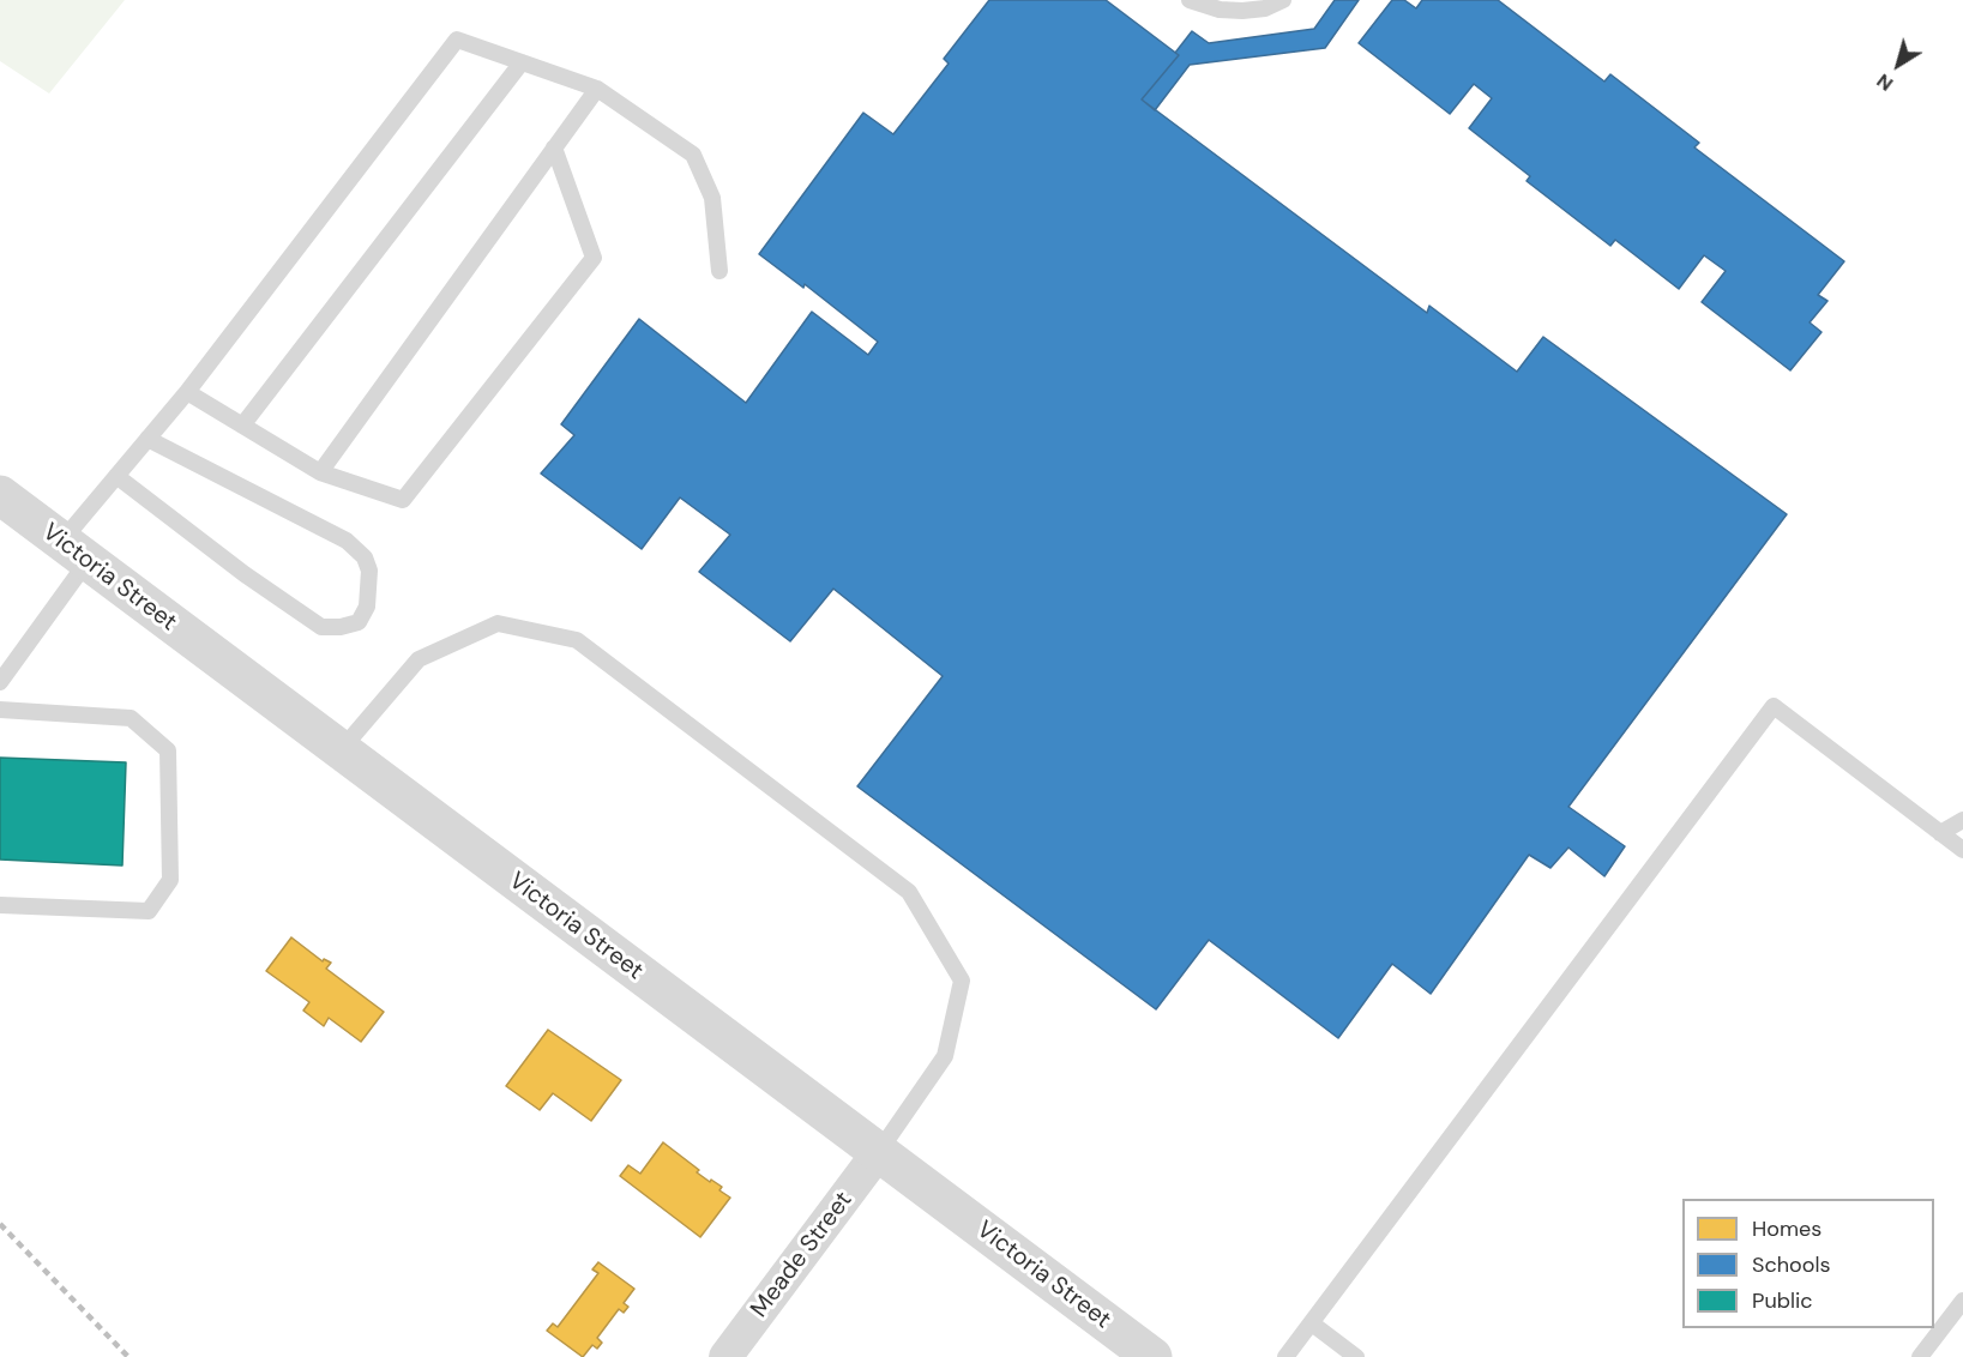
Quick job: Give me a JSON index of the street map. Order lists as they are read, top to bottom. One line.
{"streets":{"street":["Victoria Street","Meade Street"]},"crossings":[["Victoria Street","Meade Street"]],"legend":["Homes","Schools","Public"],"north":"bottom left"}
